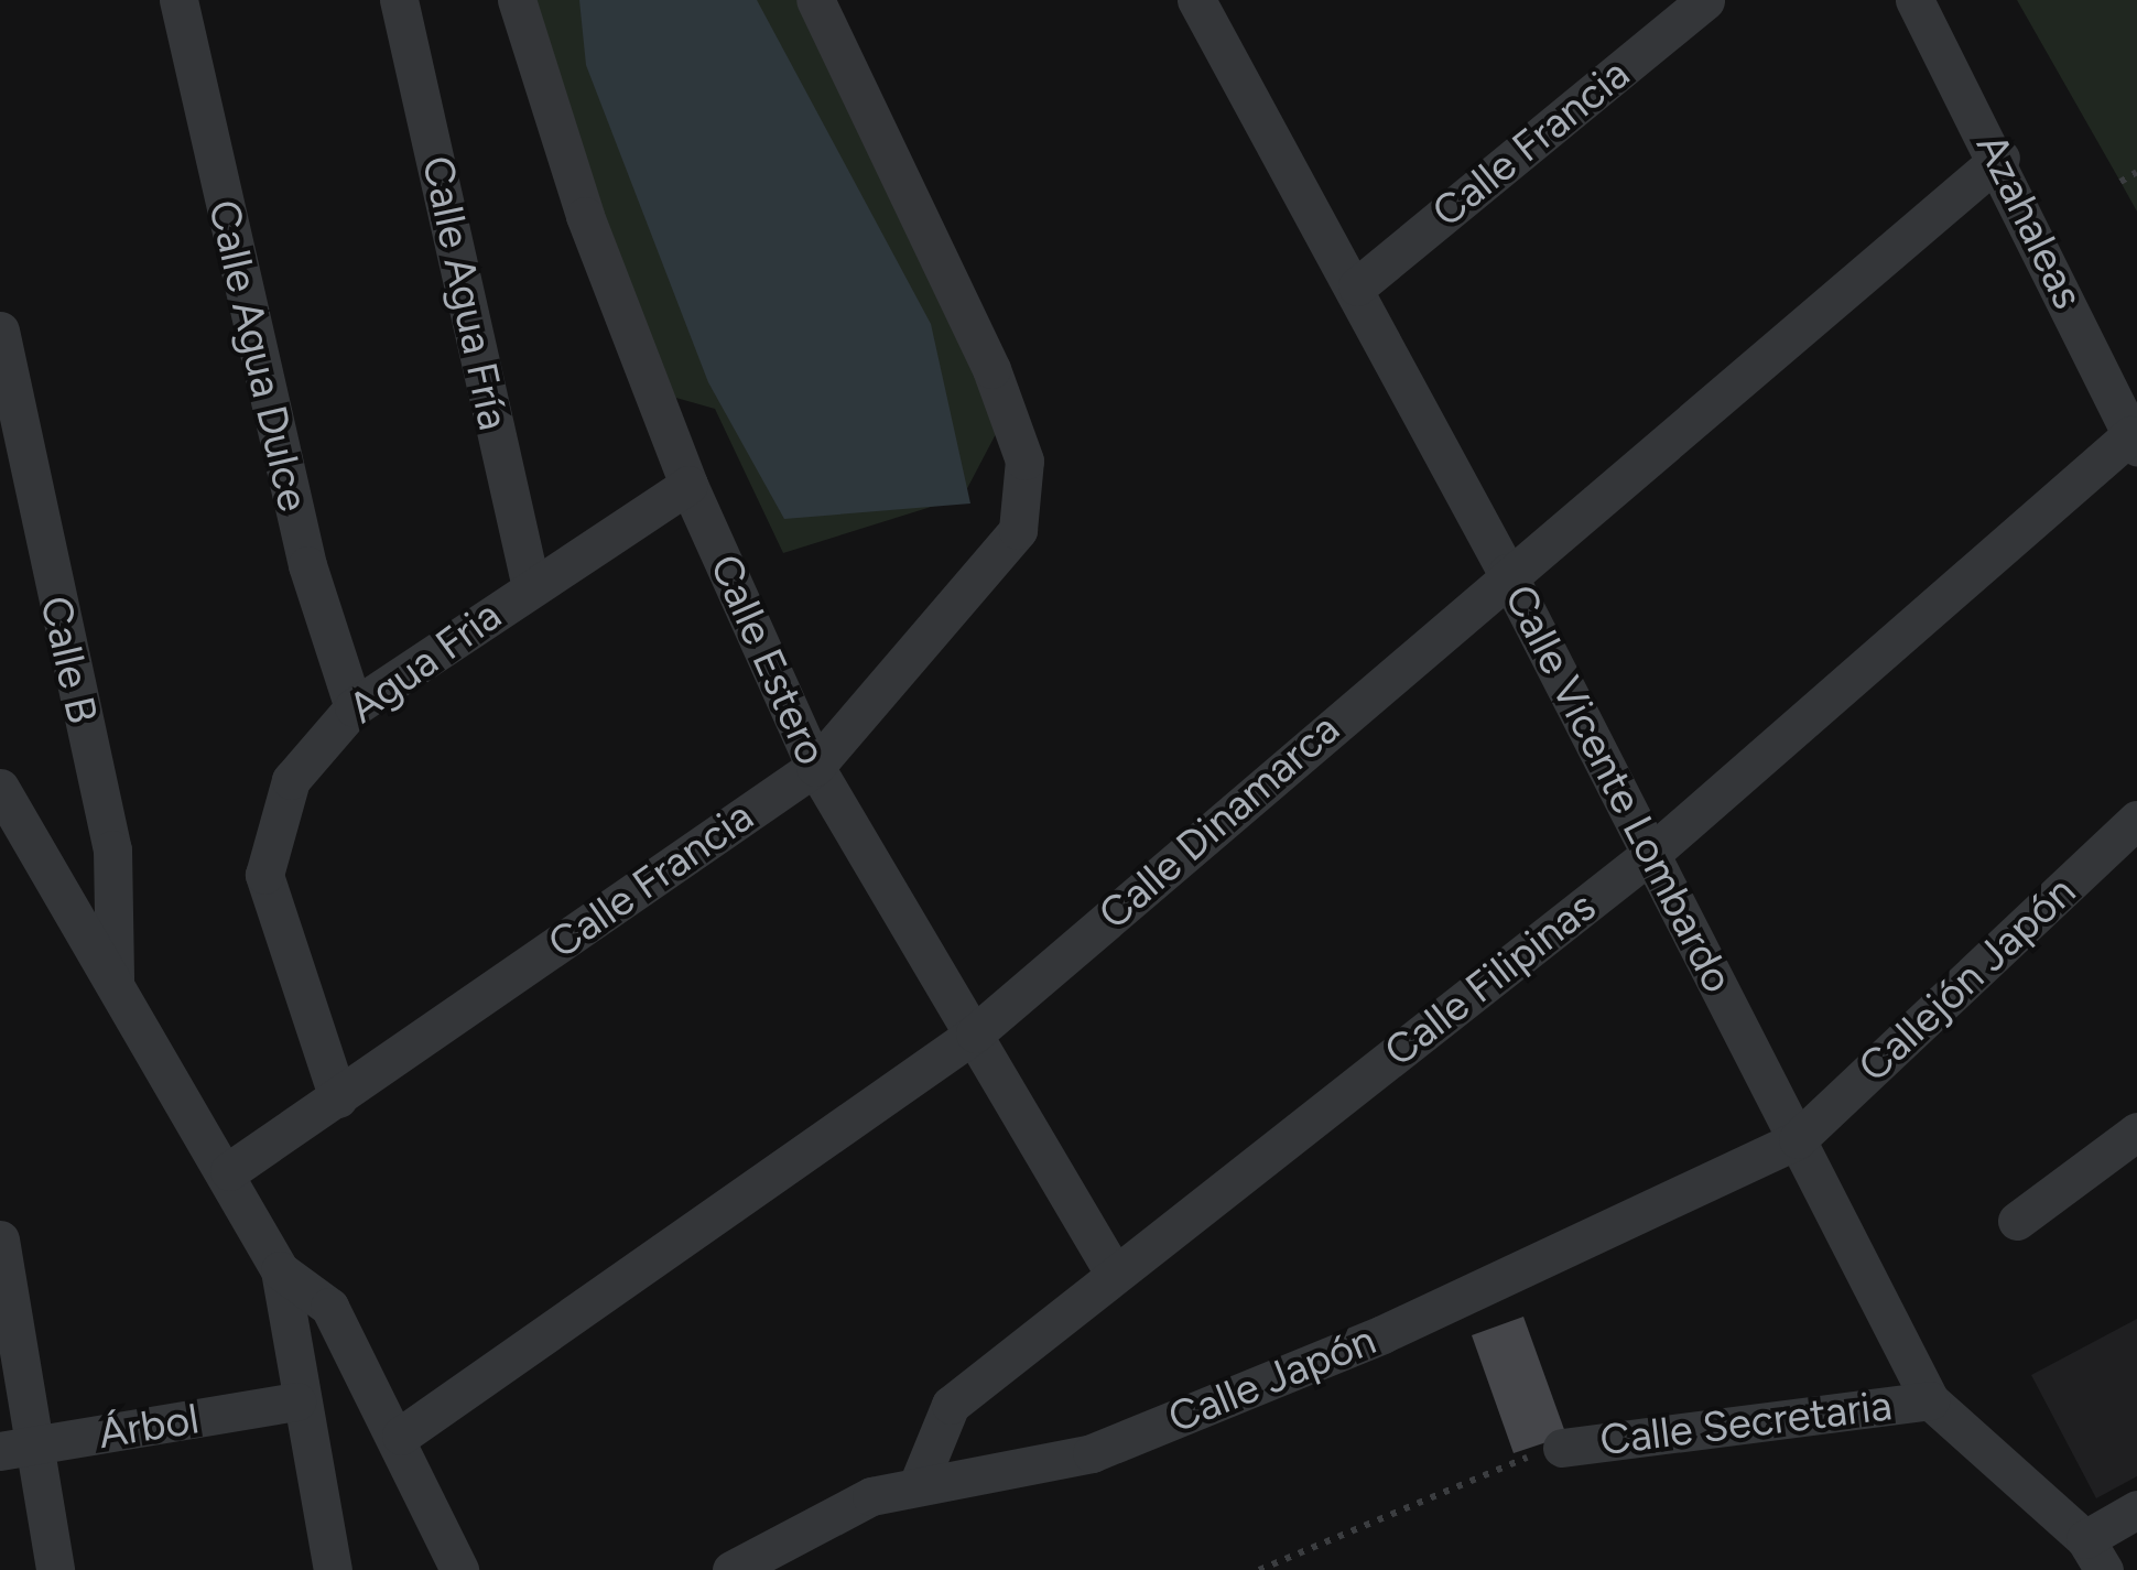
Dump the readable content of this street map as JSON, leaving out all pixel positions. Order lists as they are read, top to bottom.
{
  "streets": {
    "street": [
      "Calle Francia",
      "Azahaleas",
      "Calle Agua Fría",
      "Calle Agua Dulce",
      "Calle B",
      "Calle Estero",
      "Agua Fria",
      "Calle Vicente Lombardo",
      "Calle Dinamarca",
      "Calle Filipinas",
      "Callejón Japón",
      "Calle Japón",
      "Calle Secretaria",
      "Árbol"
    ]
  },
  "crossings": [
    ["Calle Francia", "Calle Estero"],
    ["Calle Francia", "Agua Fria"],
    ["Calle Francia", "Calle Vicente Lombardo"],
    ["Azahaleas", "Calle Dinamarca"],
    ["Azahaleas", "Calle Filipinas"],
    ["Calle Agua Fría", "Agua Fria"],
    ["Calle Agua Dulce", "Agua Fria"],
    ["Calle Estero", "Agua Fria"],
    ["Calle Estero", "Calle Dinamarca"],
    ["Calle Estero", "Calle Filipinas"],
    ["Calle Vicente Lombardo", "Calle Dinamarca"],
    ["Calle Vicente Lombardo", "Calle Filipinas"],
    ["Calle Vicente Lombardo", "Callejón Japón"],
    ["Calle Vicente Lombardo", "Calle Japón"],
    ["Calle Vicente Lombardo", "Calle Secretaria"],
    ["Calle Filipinas", "Calle Japón"],
    ["Callejón Japón", "Calle Japón"]
  ]
}
